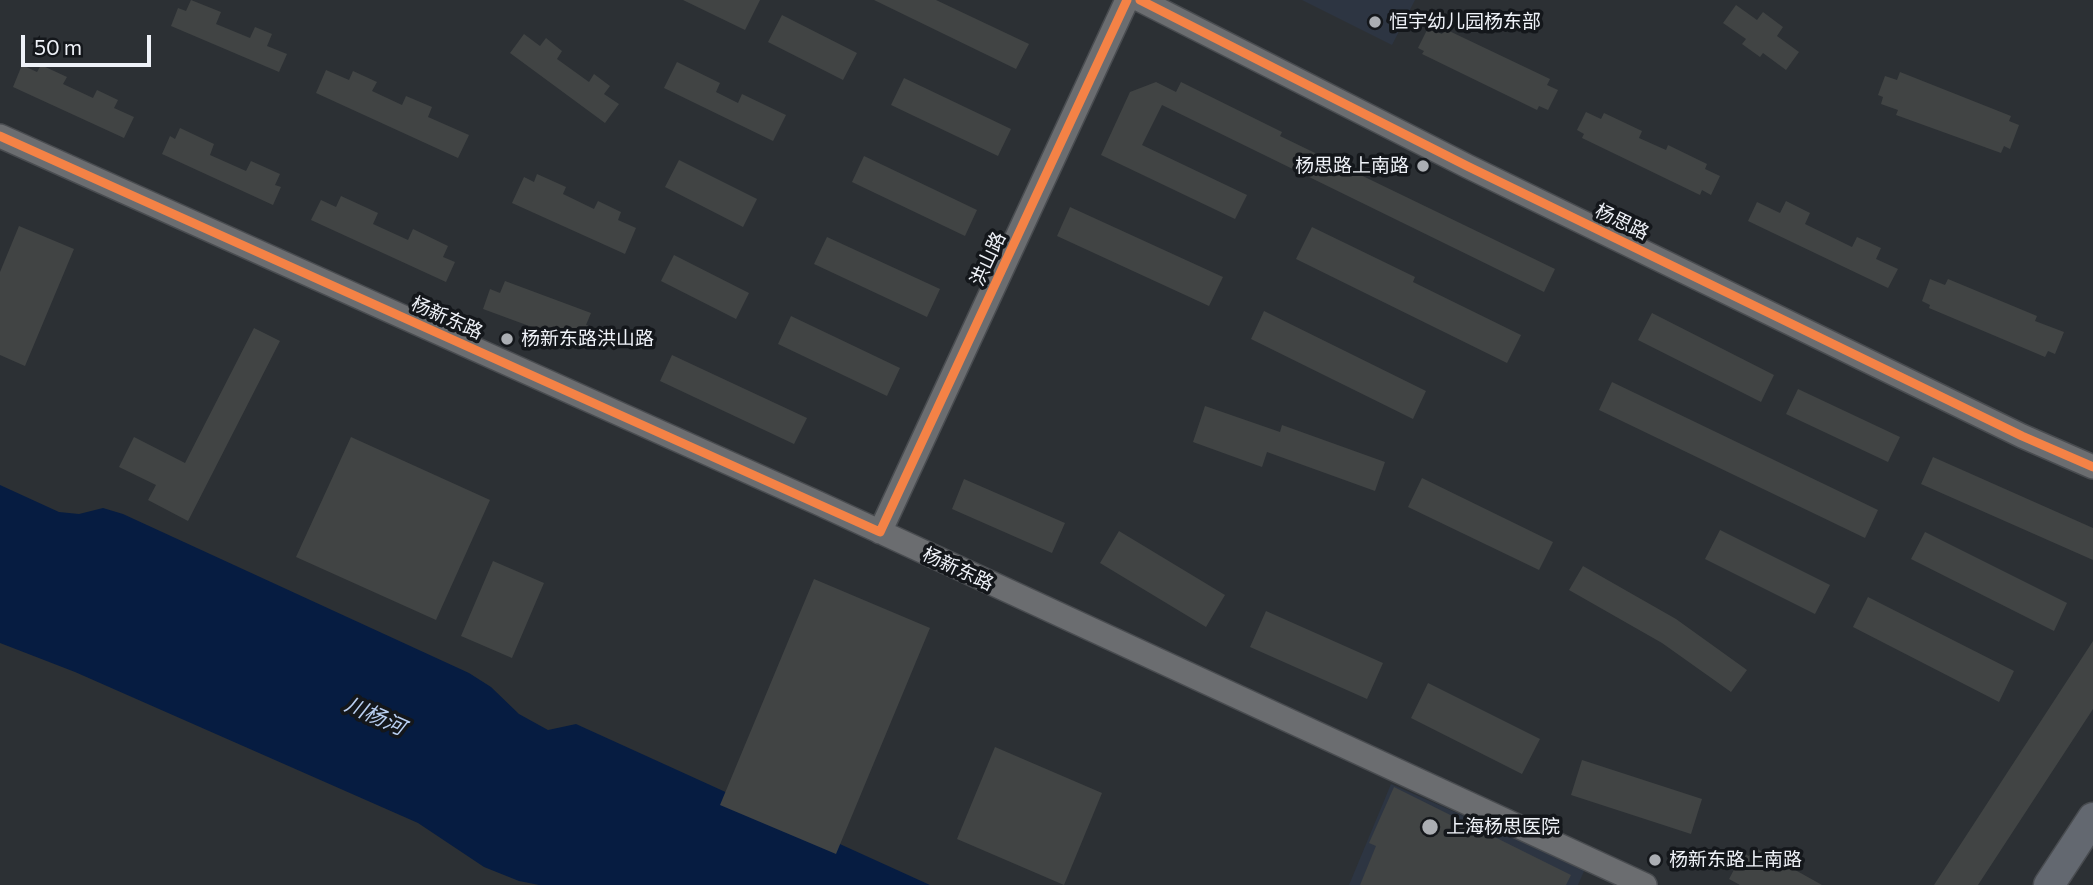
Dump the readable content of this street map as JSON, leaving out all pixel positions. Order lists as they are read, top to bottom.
{
  "streets": {
    "street": ["杨思路", "洪山路", "杨新东路"]
  },
  "crossings": [
    ["洪山路", "杨新东路"]
  ],
  "water": ["川杨河"],
  "places": [
    "恒宇幼儿园杨东部",
    "杨思路上南路",
    "杨新东路洪山路",
    "上海杨思医院",
    "杨新东路上南路"
  ],
  "scale_bar": "50 m"
}
